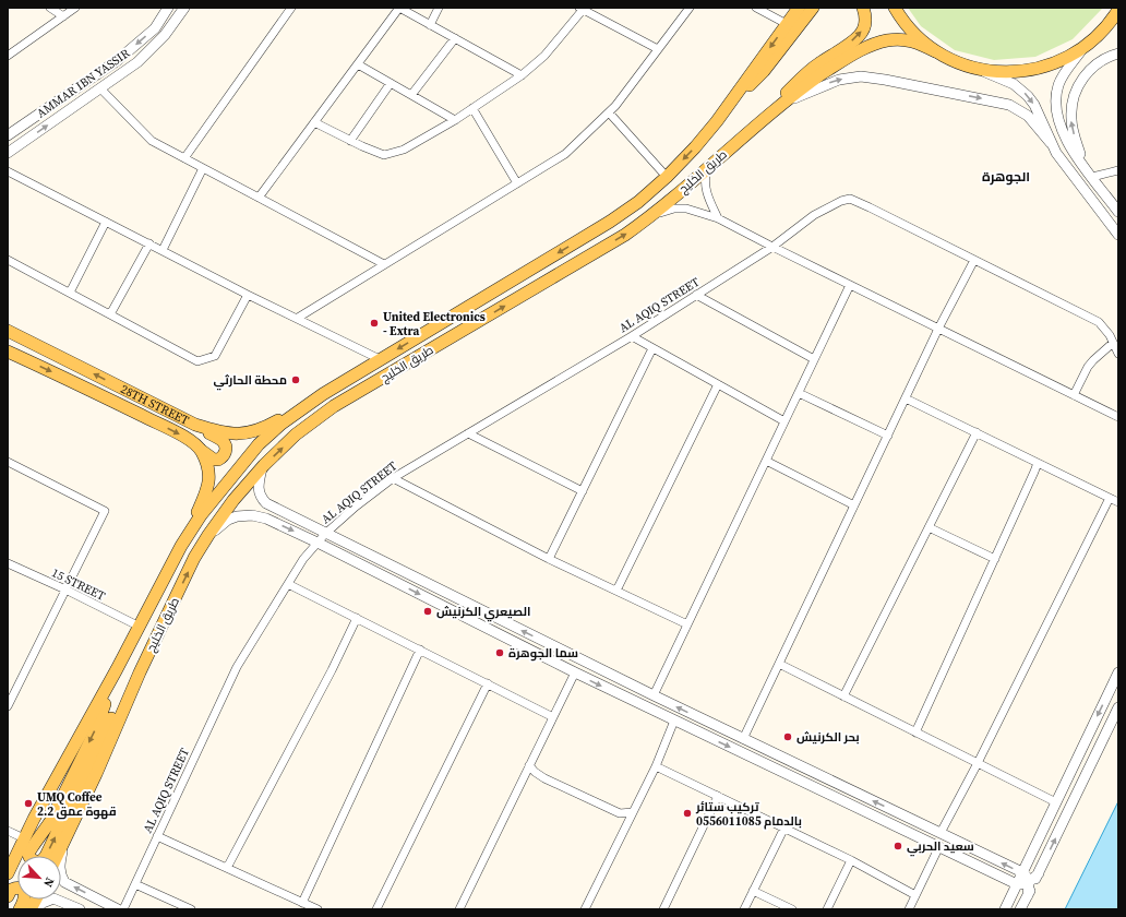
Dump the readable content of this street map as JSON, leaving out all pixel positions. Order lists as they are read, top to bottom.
{
  "streets": {
    "main road": ["طريق الخليج", "28TH STREET"],
    "street": ["AMMAR IBN YASSIR", "AL AQIQ STREET", "15 STREET"]
  },
  "crossings": [
    ["طريق الخليج", "28TH STREET"],
    ["طريق الخليج", "15 STREET"]
  ],
  "districts": ["الجوهرة"],
  "places": [
    "United Electronics - Extra",
    "محطة الحارثي",
    "الصيعري الكرنيش",
    "سما الجوهرة",
    "بحر الكرنيش",
    "UMQ Coffee 2.2 قهوة عمق",
    "تركيب ستائر بالدمام 0556011085",
    "سعيد الحربي"
  ],
  "north": "bottom right"
}
